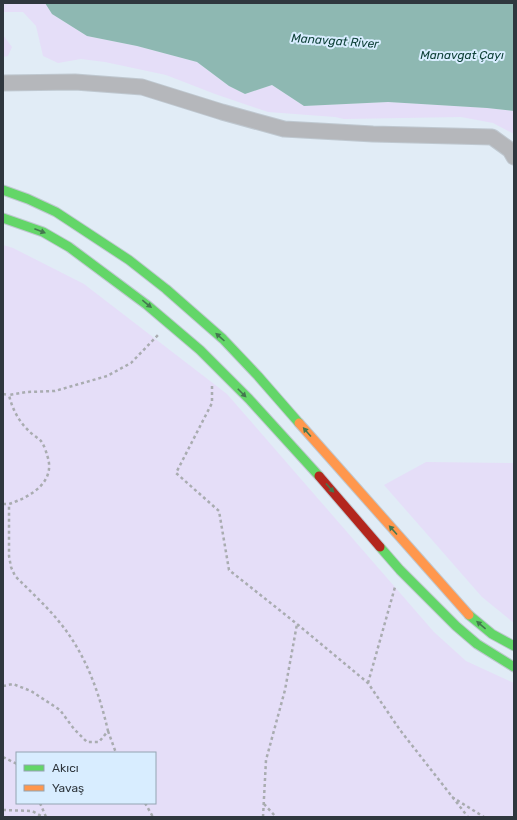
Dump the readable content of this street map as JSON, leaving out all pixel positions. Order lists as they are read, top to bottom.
{
  "water": ["Manavgat River", "Manavgat Çayı"],
  "legend": ["Akıcı", "Yavaş"]
}
